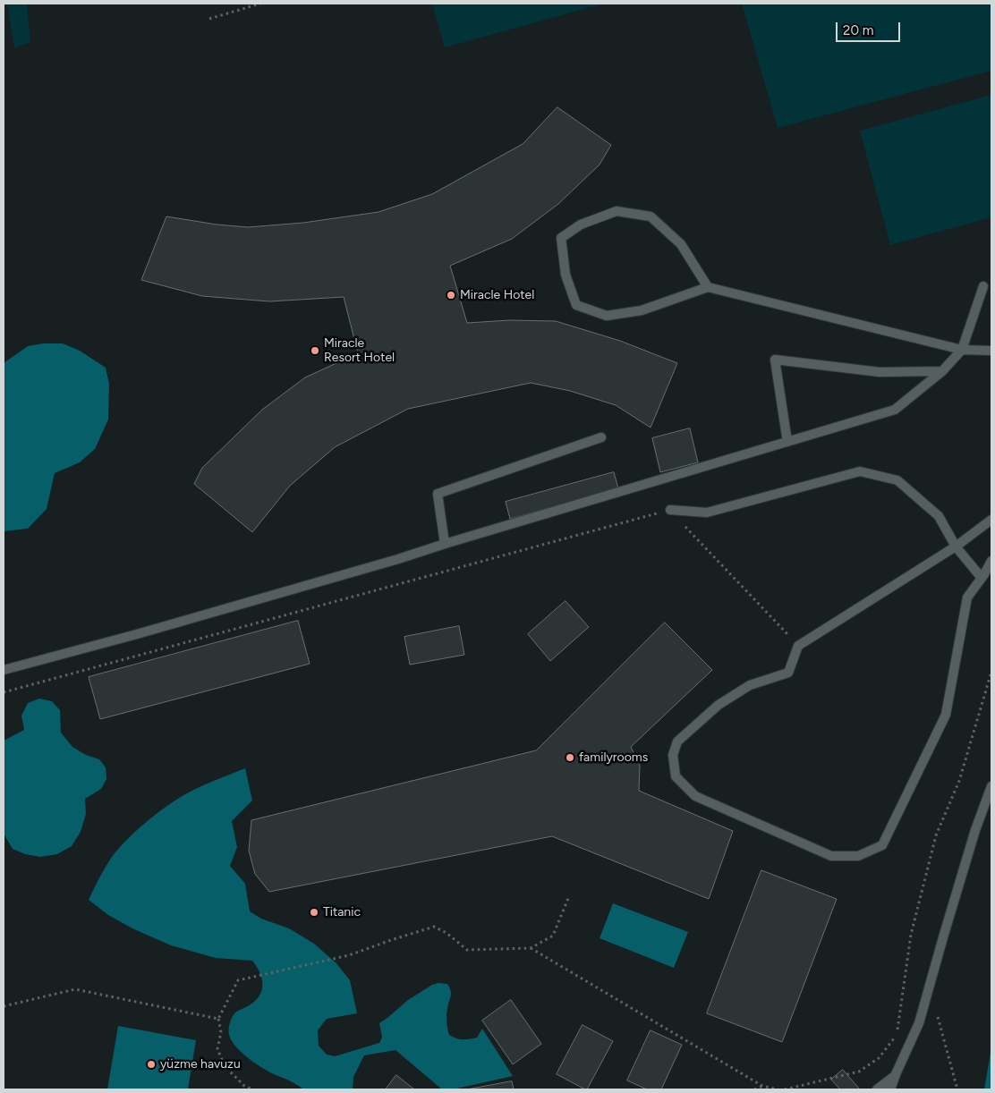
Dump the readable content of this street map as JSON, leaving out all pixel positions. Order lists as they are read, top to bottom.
{
  "places": [
    "Miracle Hotel",
    "Miracle Resort Hotel",
    "familyrooms",
    "Titanic",
    "yüzme havuzu"
  ],
  "scale_bar": "20 m"
}
